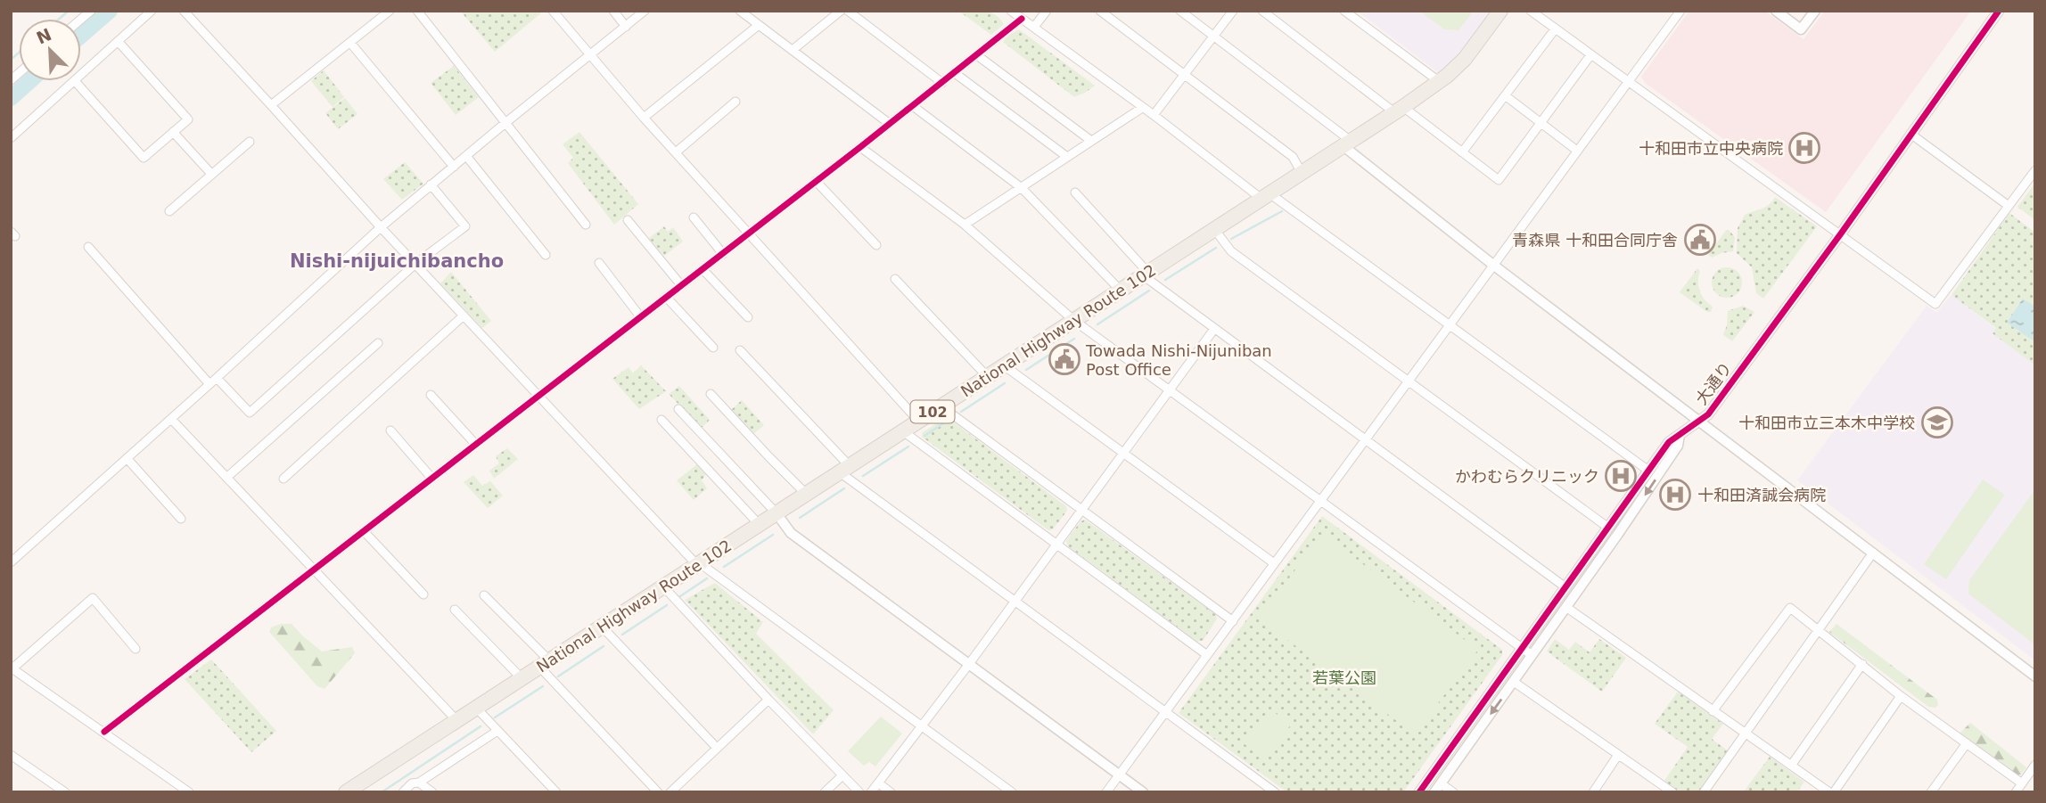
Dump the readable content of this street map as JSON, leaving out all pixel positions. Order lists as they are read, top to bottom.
{
  "streets": {
    "highway": ["National Highway Route 102", "102"],
    "street": ["大通り"]
  },
  "districts": ["Nishi-nijuichibancho"],
  "parks": ["若葉公園"],
  "places": {
    "hospital": ["十和田市立中央病院", "かわむらクリニック", "十和田済誠会病院"],
    "public building": ["青森県 十和田合同庁舎", "Towada Nishi-Nijuniban Post Office"],
    "school or university": ["十和田市立三本木中学校"]
  },
  "north": "top left"
}
